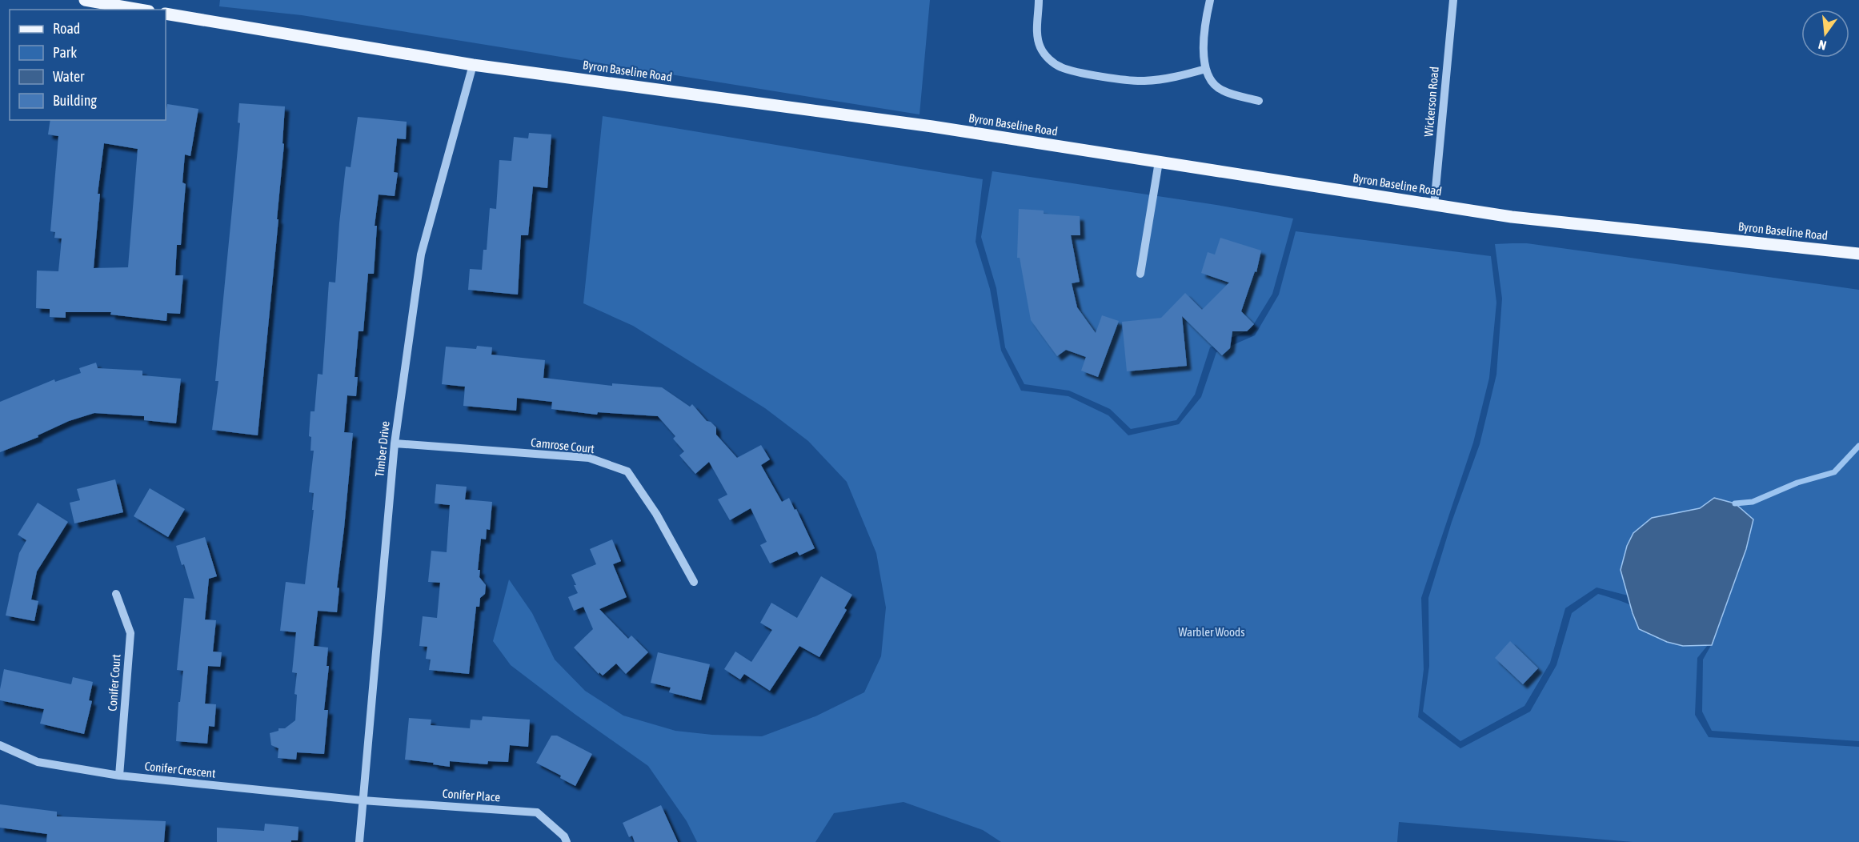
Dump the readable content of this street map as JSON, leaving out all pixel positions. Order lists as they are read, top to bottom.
{
  "streets": {
    "main road": ["Byron Baseline Road"],
    "street": [
      "Wickerson Road",
      "Camrose Court",
      "Timber Drive",
      "Conifer Court",
      "Conifer Crescent",
      "Conifer Place"
    ]
  },
  "crossings": [
    ["Byron Baseline Road", "Wickerson Road"],
    ["Byron Baseline Road", "Timber Drive"],
    ["Camrose Court", "Timber Drive"],
    ["Timber Drive", "Conifer Crescent"],
    ["Timber Drive", "Conifer Place"],
    ["Conifer Court", "Conifer Crescent"],
    ["Conifer Crescent", "Conifer Place"]
  ],
  "parks": ["Warbler Woods"],
  "legend": [
    "Road",
    "Park",
    "Water",
    "Building"
  ],
  "north": "bottom"
}
